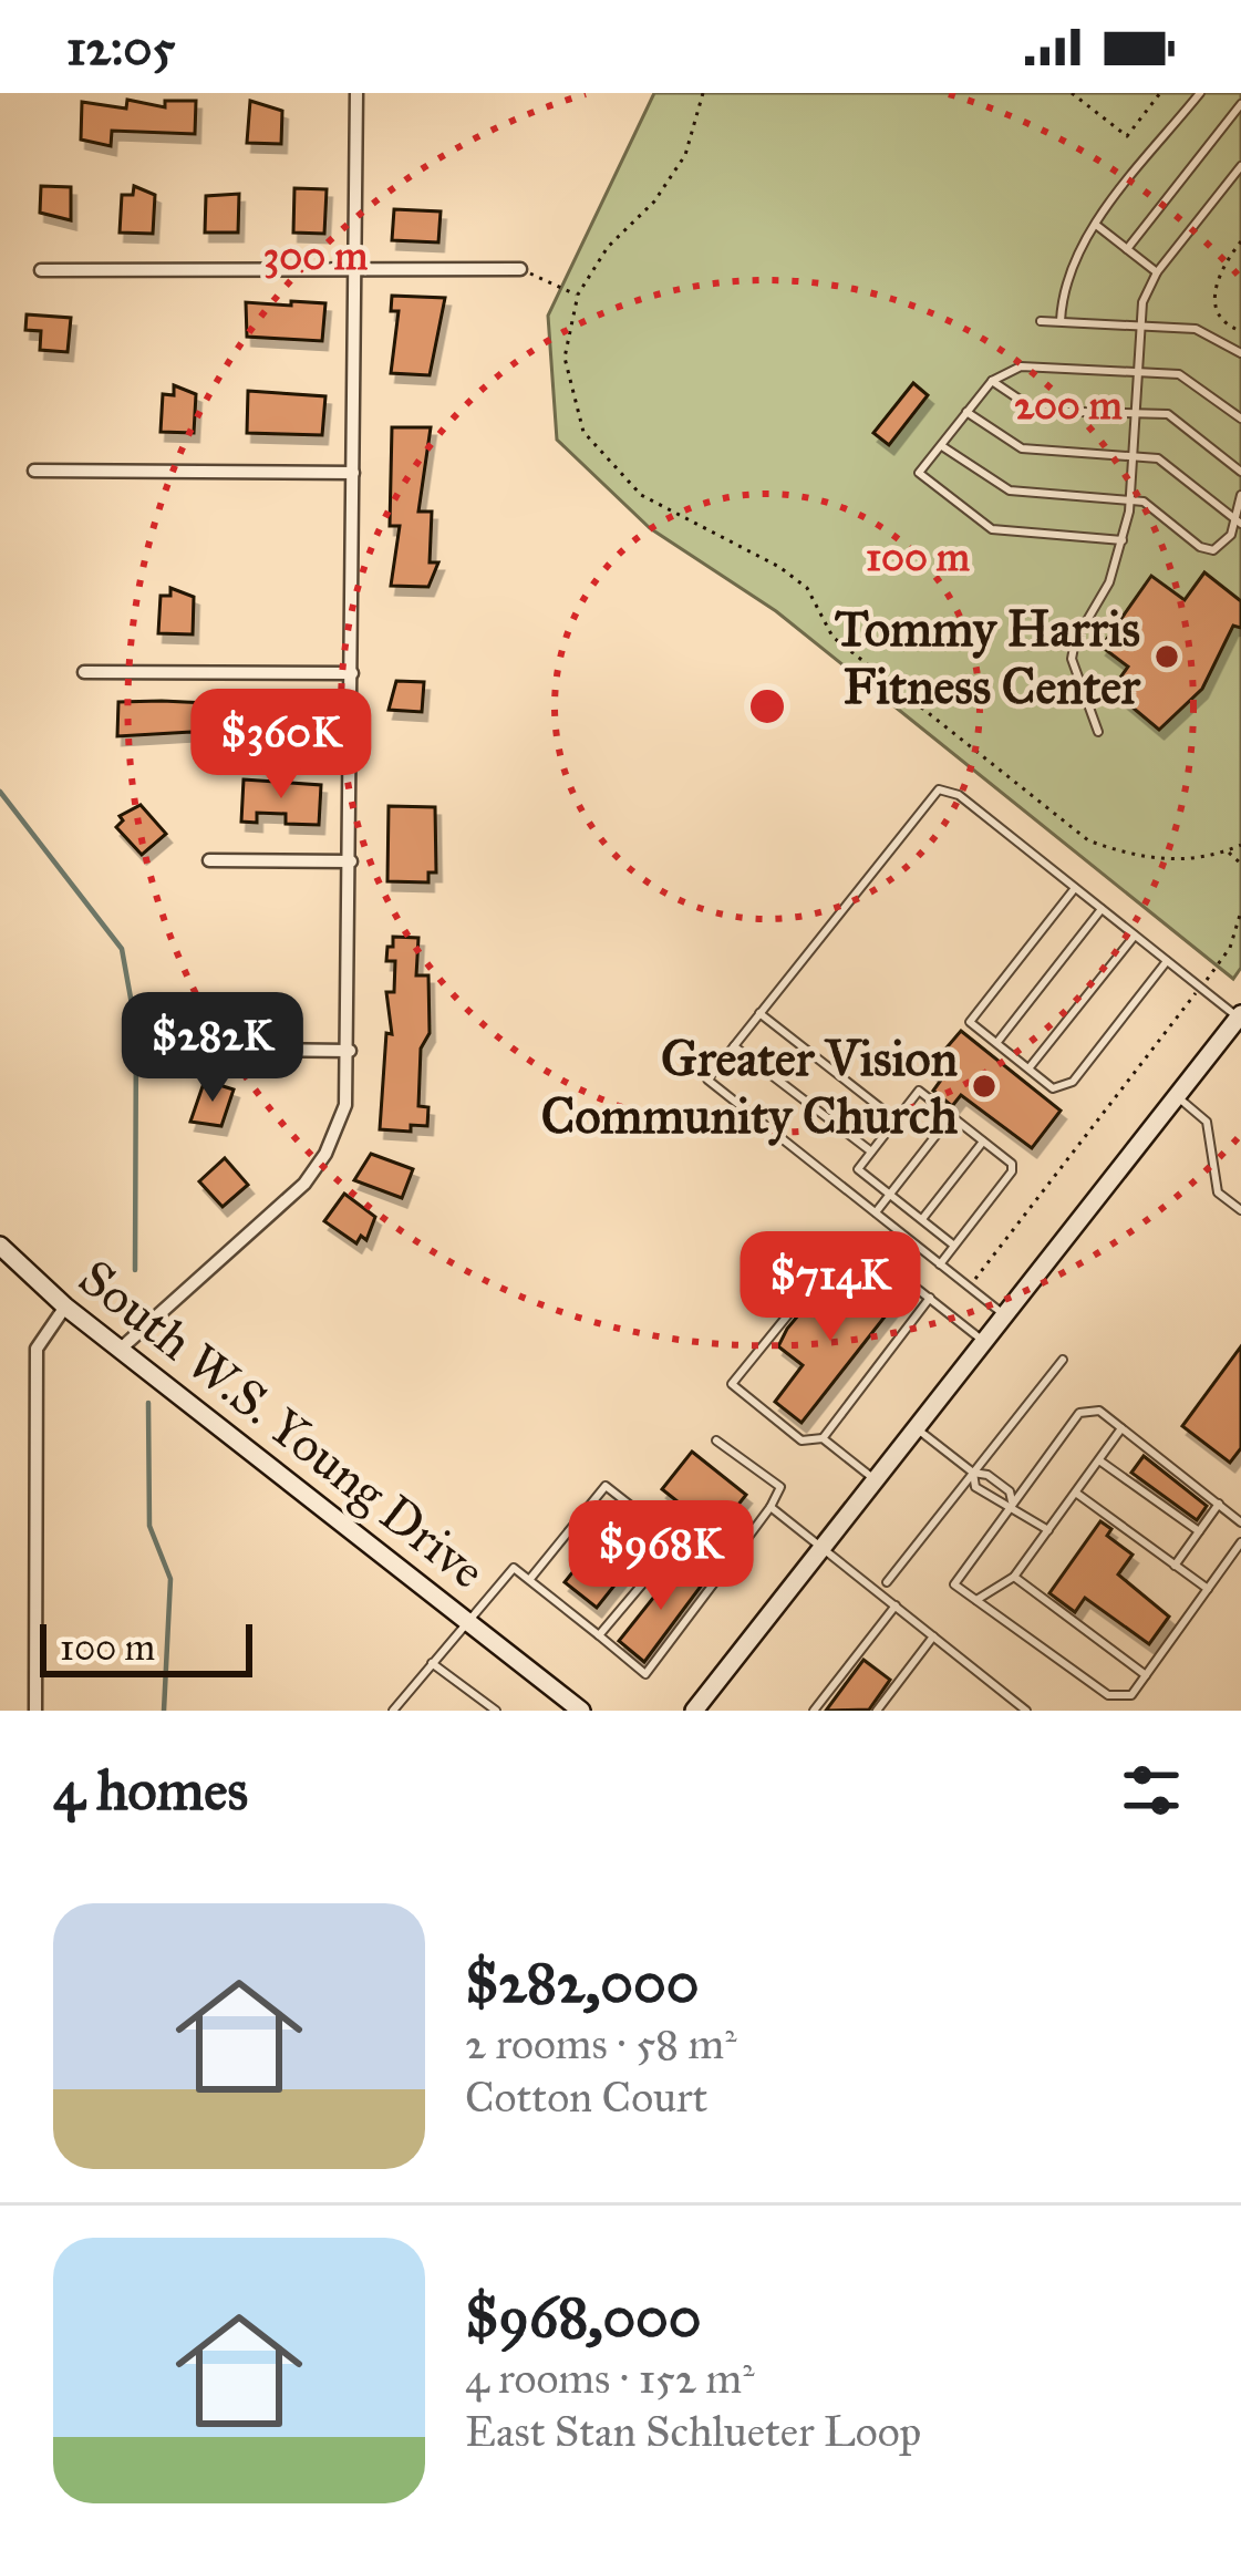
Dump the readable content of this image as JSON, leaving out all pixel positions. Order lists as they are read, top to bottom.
{
  "streets": {
    "main road": ["South W.S. Young Drive"]
  },
  "places": ["Tommy Harris Fitness Center", "Greater Vision Community Church"],
  "scale_bar": "100 m",
  "page": {
    "status": "12:05",
    "price": [
      "$360K",
      "$282K",
      "$714K",
      "$968K"
    ],
    "scale": "100 m",
    "heading": "4 homes",
    "list": [
      {
        "name": "$282,000",
        "note": "2 rooms · 58 m² · Cotton Court"
      },
      {
        "name": "$968,000",
        "note": "4 rooms · 152 m² · East Stan Schlueter Loop"
      }
    ]
  },
  "rings": ["300 m", "200 m", "100 m"]
}
